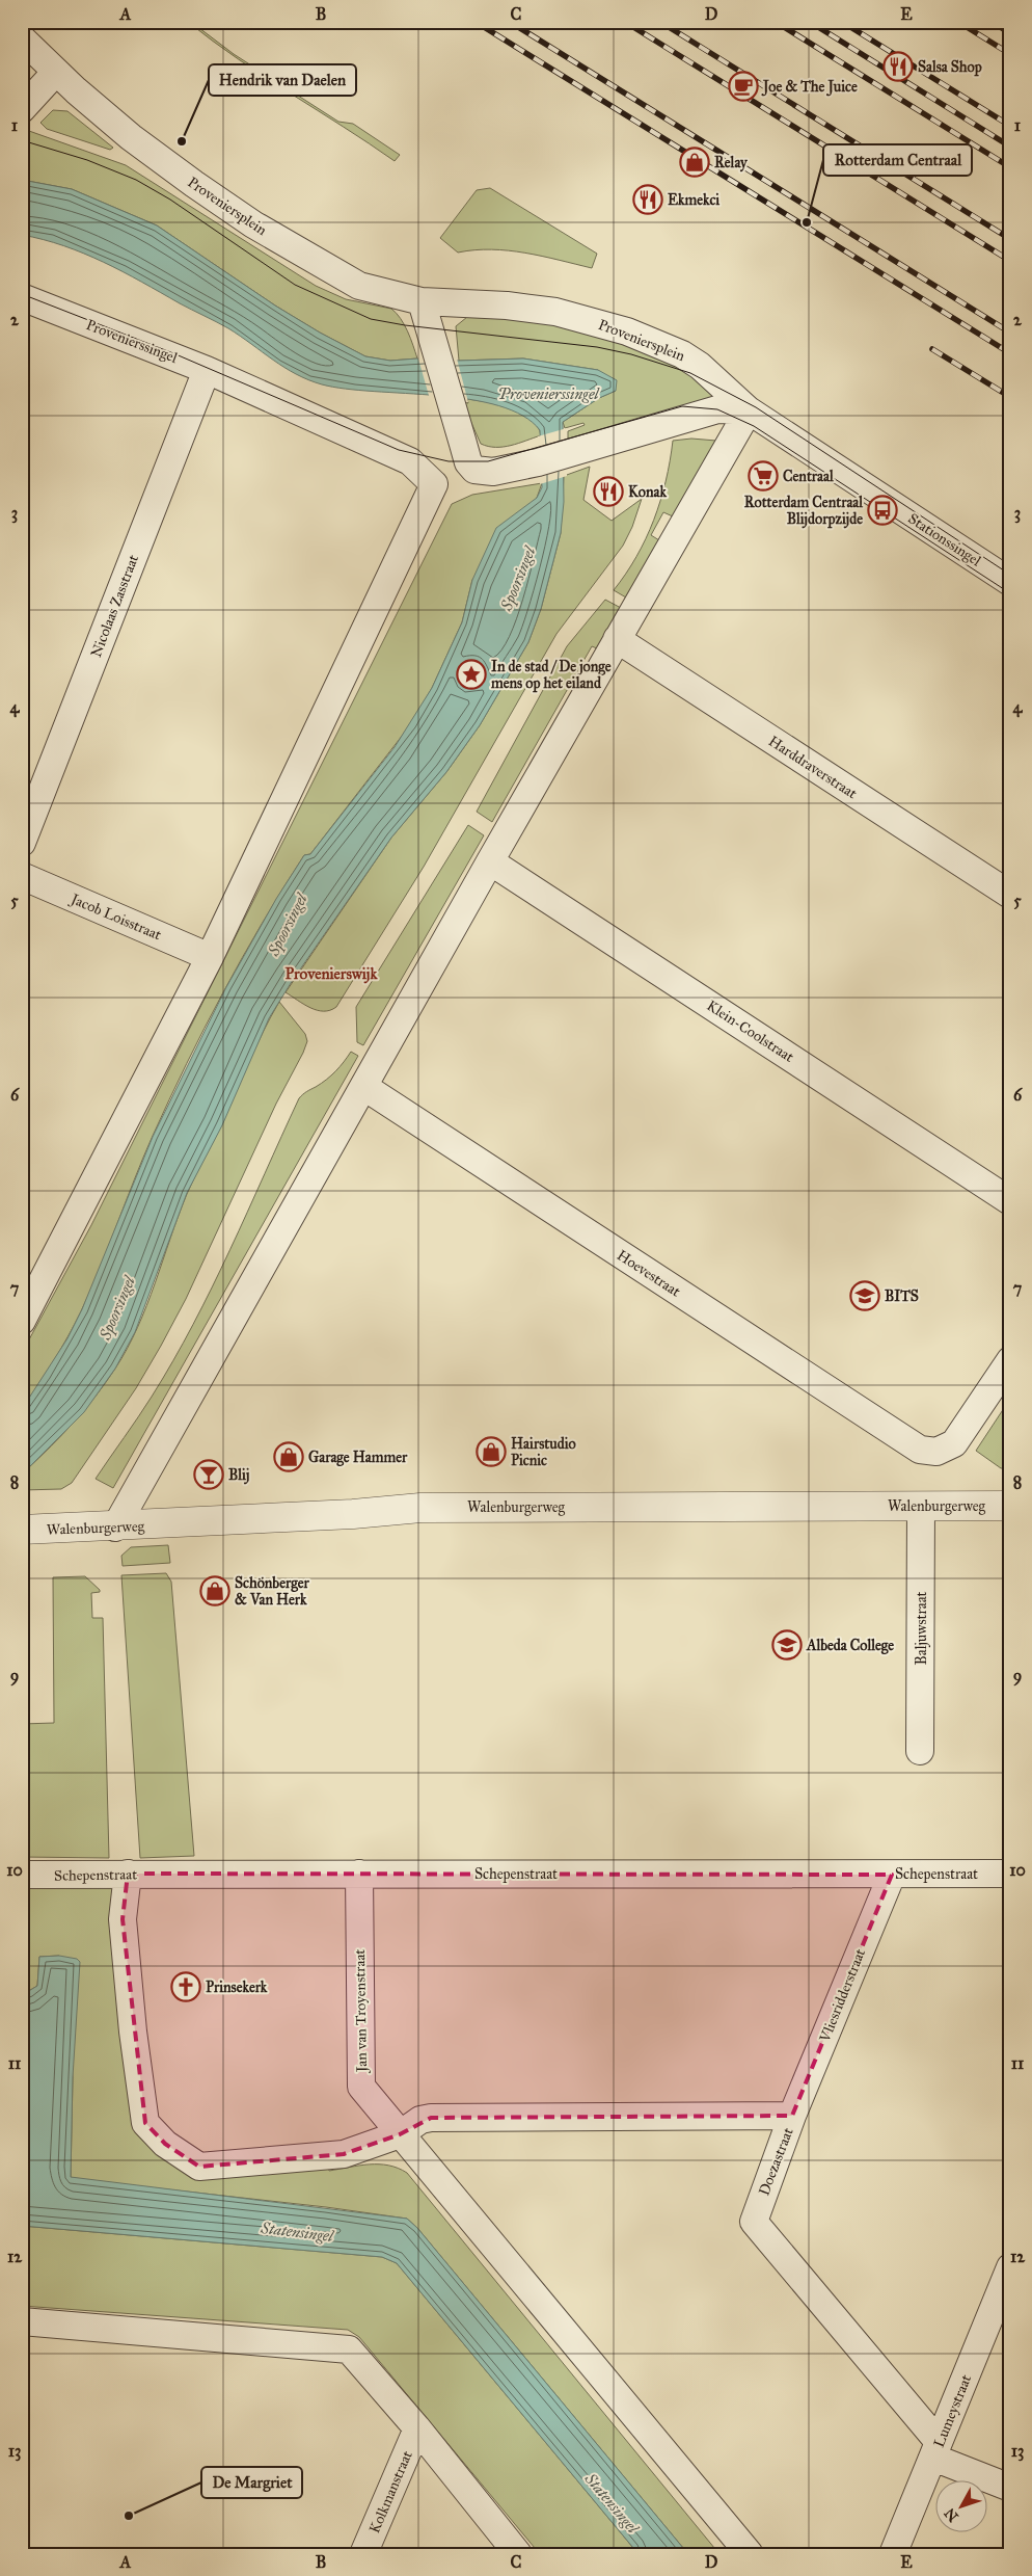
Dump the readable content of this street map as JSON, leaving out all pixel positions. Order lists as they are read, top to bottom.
{
  "streets": {
    "street": [
      "Proveniersplein",
      "Provenierssingel",
      "Stationssingel",
      "Nicolaas Zasstraat",
      "Harddraverstraat",
      "Jacob Loisstraat",
      "Klein-Coolstraat",
      "Hoevestraat",
      "Walenburgerweg",
      "Baljuwstraat",
      "Schepenstraat",
      "Vliesridderstraat",
      "Jan van Troyenstraat",
      "Doezastraat",
      "Lumeystraat",
      "Kolkmanstraat"
    ]
  },
  "crossings": [
    ["Proveniersplein", "Stationssingel"],
    ["Provenierssingel", "Nicolaas Zasstraat"],
    ["Walenburgerweg", "Baljuwstraat"],
    ["Schepenstraat", "Vliesridderstraat"],
    ["Schepenstraat", "Jan van Troyenstraat"],
    ["Vliesridderstraat", "Doezastraat"],
    ["Jan van Troyenstraat", "Doezastraat"],
    ["Doezastraat", "Lumeystraat"]
  ],
  "districts": ["Provenierswijk"],
  "water": ["Provenierssingel", "Spoorsingel", "Statensingel"],
  "places": {
    "restaurant": ["Salsa Shop", "Ekmekci", "Konak"],
    "cafe": ["Joe & The Juice"],
    "other": ["Hendrik van Daelen", "Rotterdam Centraal", "De Margriet"],
    "shop": [
      "Relay",
      "Hairstudio Picnic",
      "Garage Hammer",
      "Schönberger & Van Herk"
    ],
    "supermarket": ["Centraal"],
    "bus stop": ["Rotterdam Centraal Blijdorpzijde"],
    "place": ["In de stad / De jonge mens op het eiland"],
    "school or university": ["BITS", "Albeda College"],
    "bar": ["Blij"],
    "church": ["Prinsekerk"]
  },
  "north": "bottom left",
  "grid": {
    "columns": [
      "A",
      "B",
      "C",
      "D",
      "E"
    ],
    "rows": [
      "1",
      "2",
      "3",
      "4",
      "5",
      "6",
      "7",
      "8",
      "9",
      "10",
      "11",
      "12",
      "13"
    ]
  }
}
